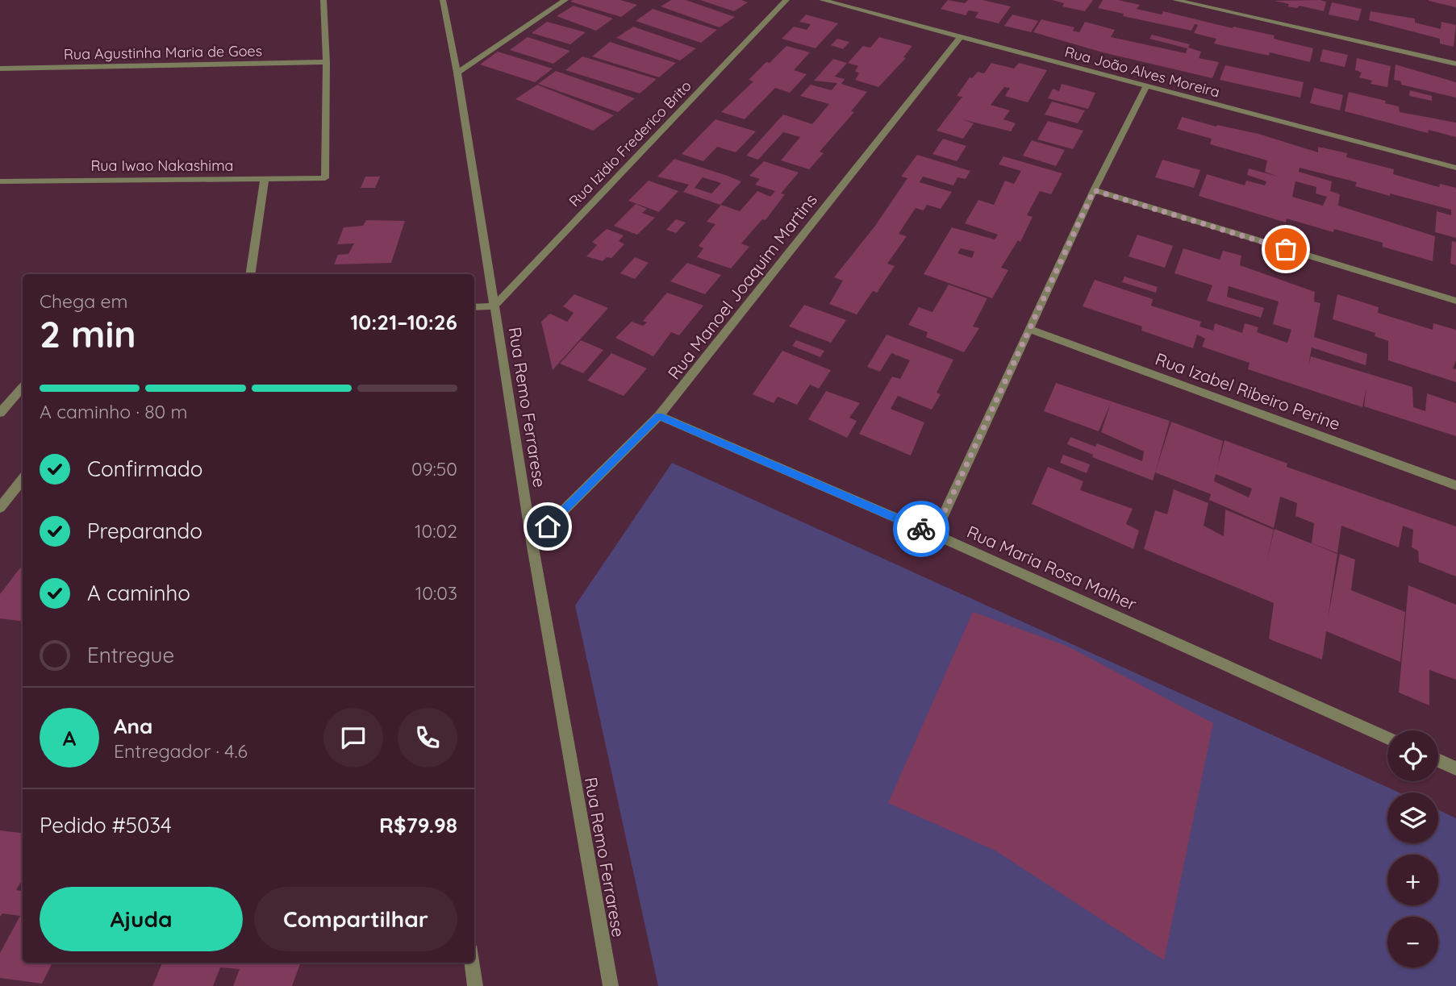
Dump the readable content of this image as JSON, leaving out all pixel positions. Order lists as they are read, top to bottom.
{
  "streets": {
    "street": [
      "Rua Agustinha Maria de Goes",
      "Rua João Alves Moreira",
      "Rua Izidio Frederico Brito",
      "Rua Iwao Nakashima",
      "Rua Manoel Joaquim Martins",
      "Rua Izabel Ribeiro Perine",
      "Rua Remo Ferrarese",
      "Rua Maria Rosa Malher"
    ]
  },
  "crossings": [
    ["Rua Agustinha Maria de Goes", "Rua Iwao Nakashima"],
    ["Rua João Alves Moreira", "Rua Manoel Joaquim Martins"],
    ["Rua Izidio Frederico Brito", "Rua Remo Ferrarese"],
    ["Rua Manoel Joaquim Martins", "Rua Remo Ferrarese"],
    ["Rua Manoel Joaquim Martins", "Rua Maria Rosa Malher"]
  ],
  "page": {
    "heading": ["2 min", "Chega em", "10:21–10:26"],
    "panel": [
      "Ana",
      "Entregador · 4.6",
      "Pedido #5034",
      "R$79.98"
    ],
    "bar": "A caminho · 80 m",
    "list": [
      ["Confirmado", "09:50"],
      ["Preparando", "10:02"],
      ["A caminho", "10:03"],
      "Entregue"
    ],
    "round": "A",
    "map_buttons": ["+", "−"],
    "buttons": ["Ajuda", "Compartilhar"]
  }
}
